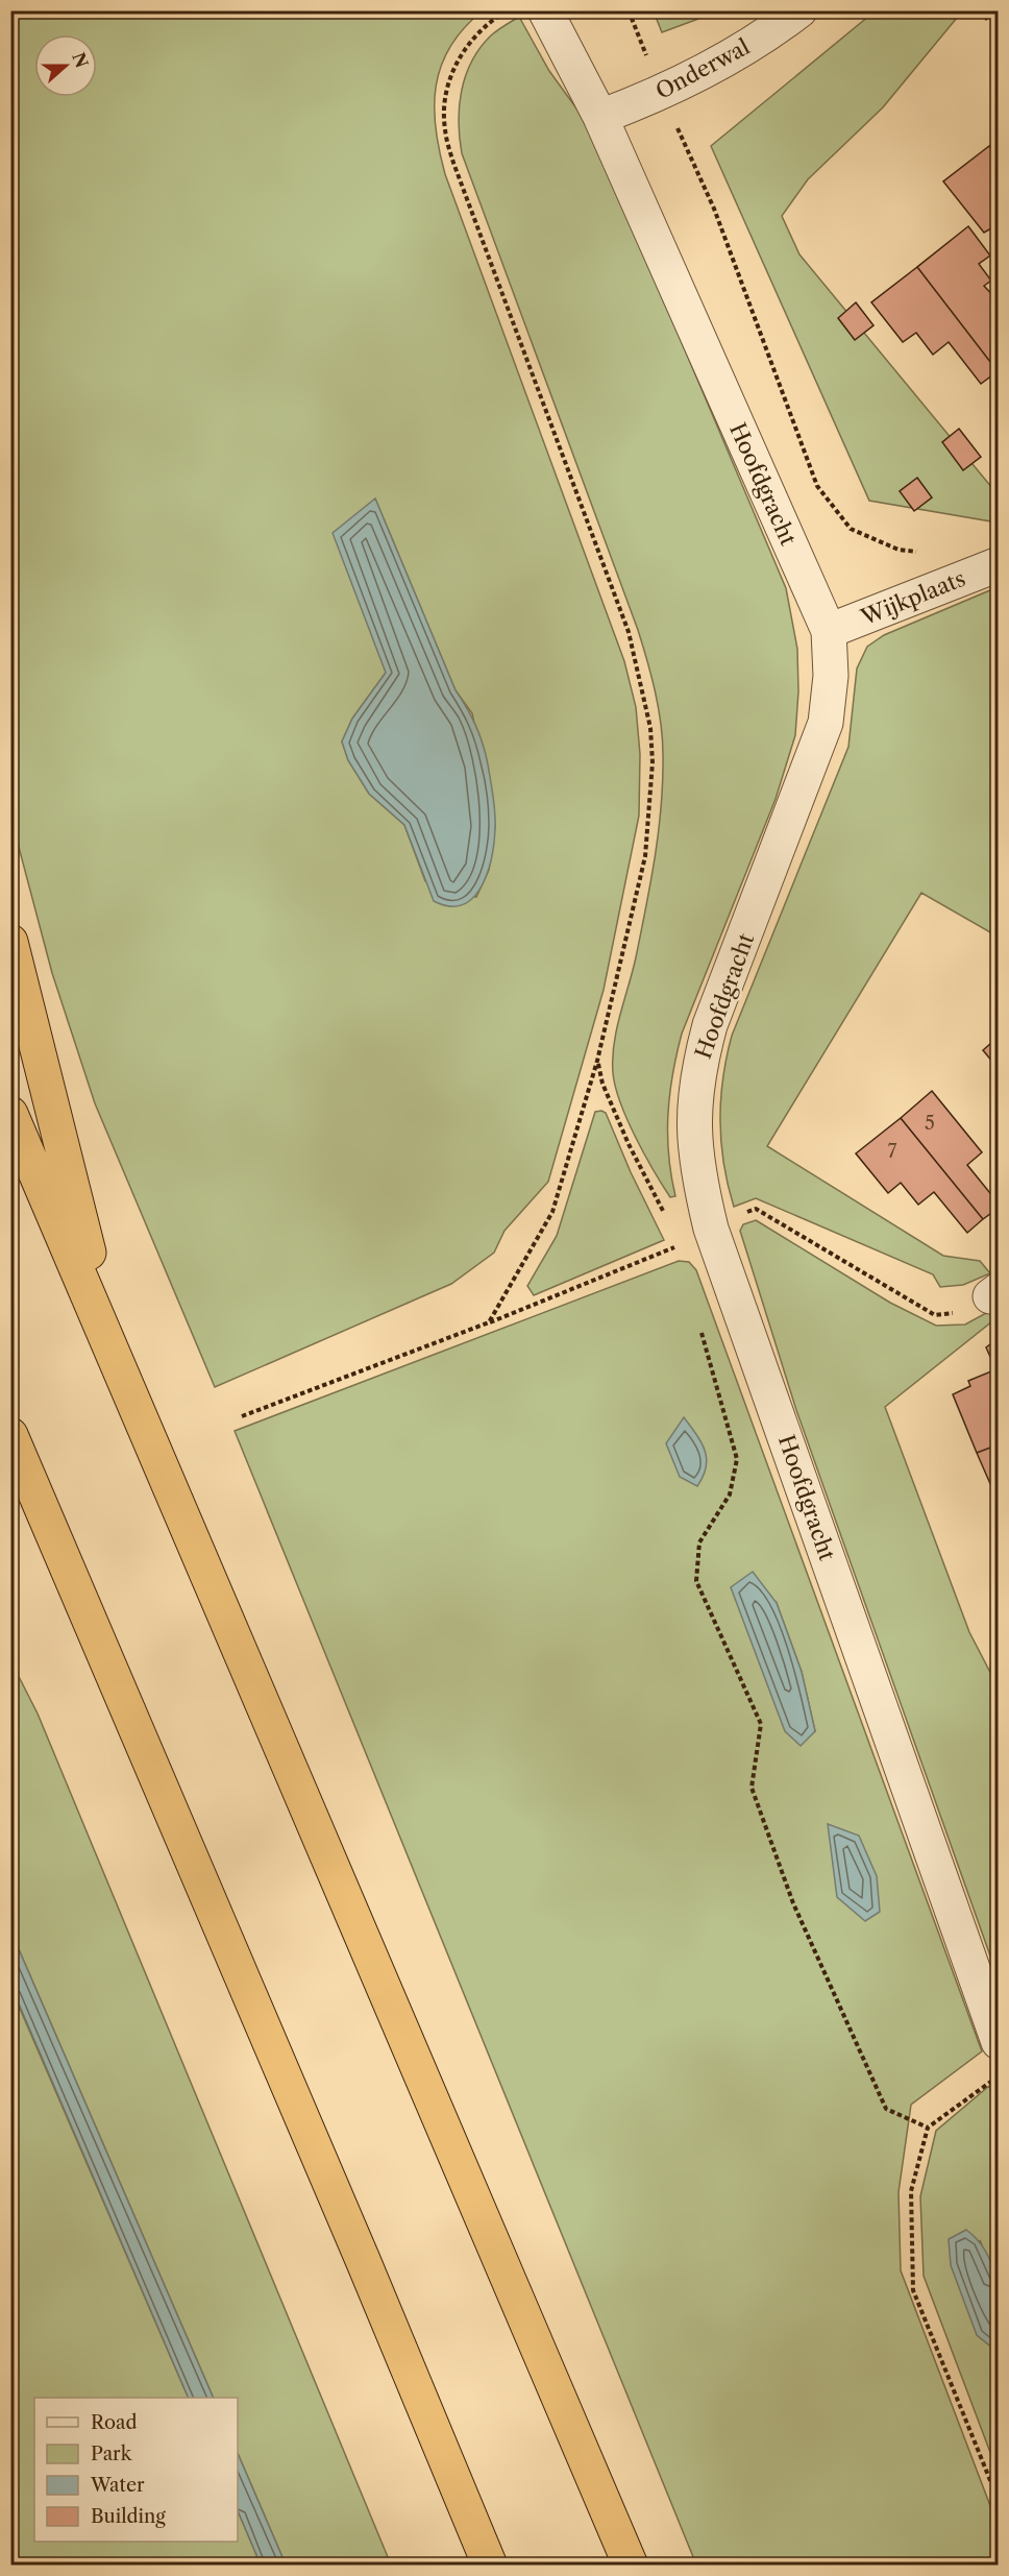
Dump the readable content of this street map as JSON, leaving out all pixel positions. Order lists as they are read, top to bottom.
{
  "streets": {
    "street": ["Onderwal", "Hoofdgracht", "Wijkplaats"]
  },
  "crossings": [
    ["Onderwal", "Hoofdgracht"],
    ["Hoofdgracht", "Wijkplaats"]
  ],
  "house_numbers": ["5", "7"],
  "legend": [
    "Road",
    "Park",
    "Water",
    "Building"
  ],
  "north": "right"
}
